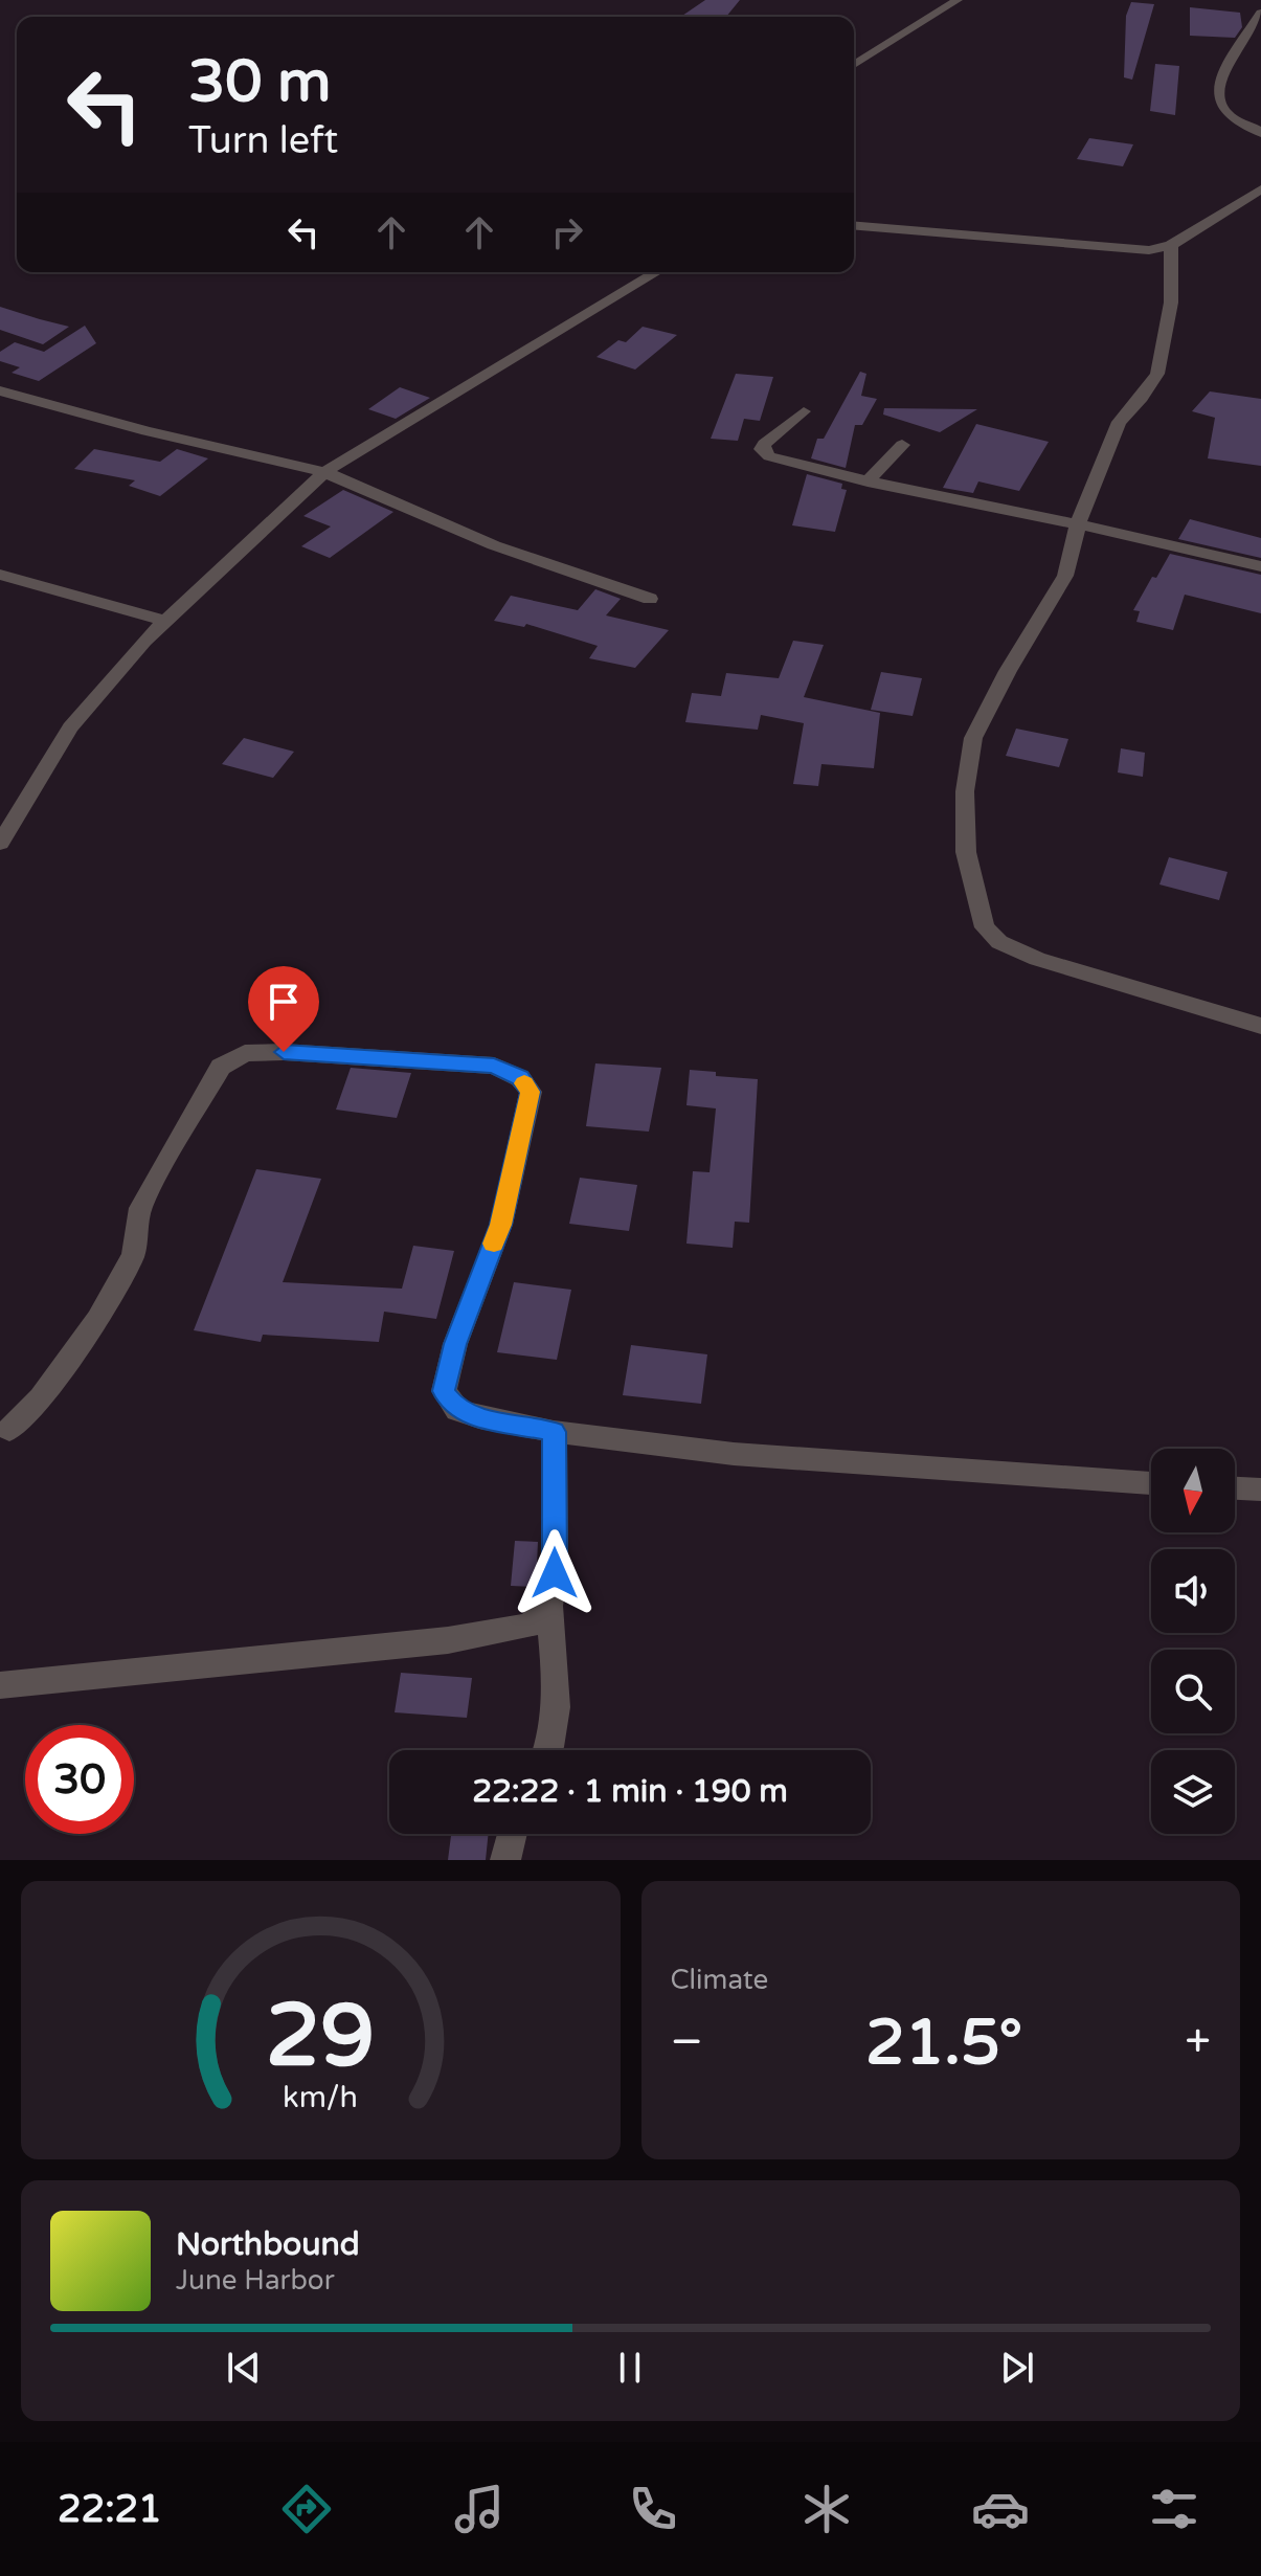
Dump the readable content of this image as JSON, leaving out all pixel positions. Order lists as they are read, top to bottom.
{
  "north": "bottom",
  "page": {
    "turn": ["30 m", "Turn left"],
    "limit": "30",
    "trip": "22:22 · 1 min · 190 m",
    "tile": "Climate",
    "heat": ["−", "21.5°", "+"],
    "song": ["Northbound", "June Harbor"],
    "tabs": "22:21",
    "gauge": ["29", "km/h"]
  }
}
